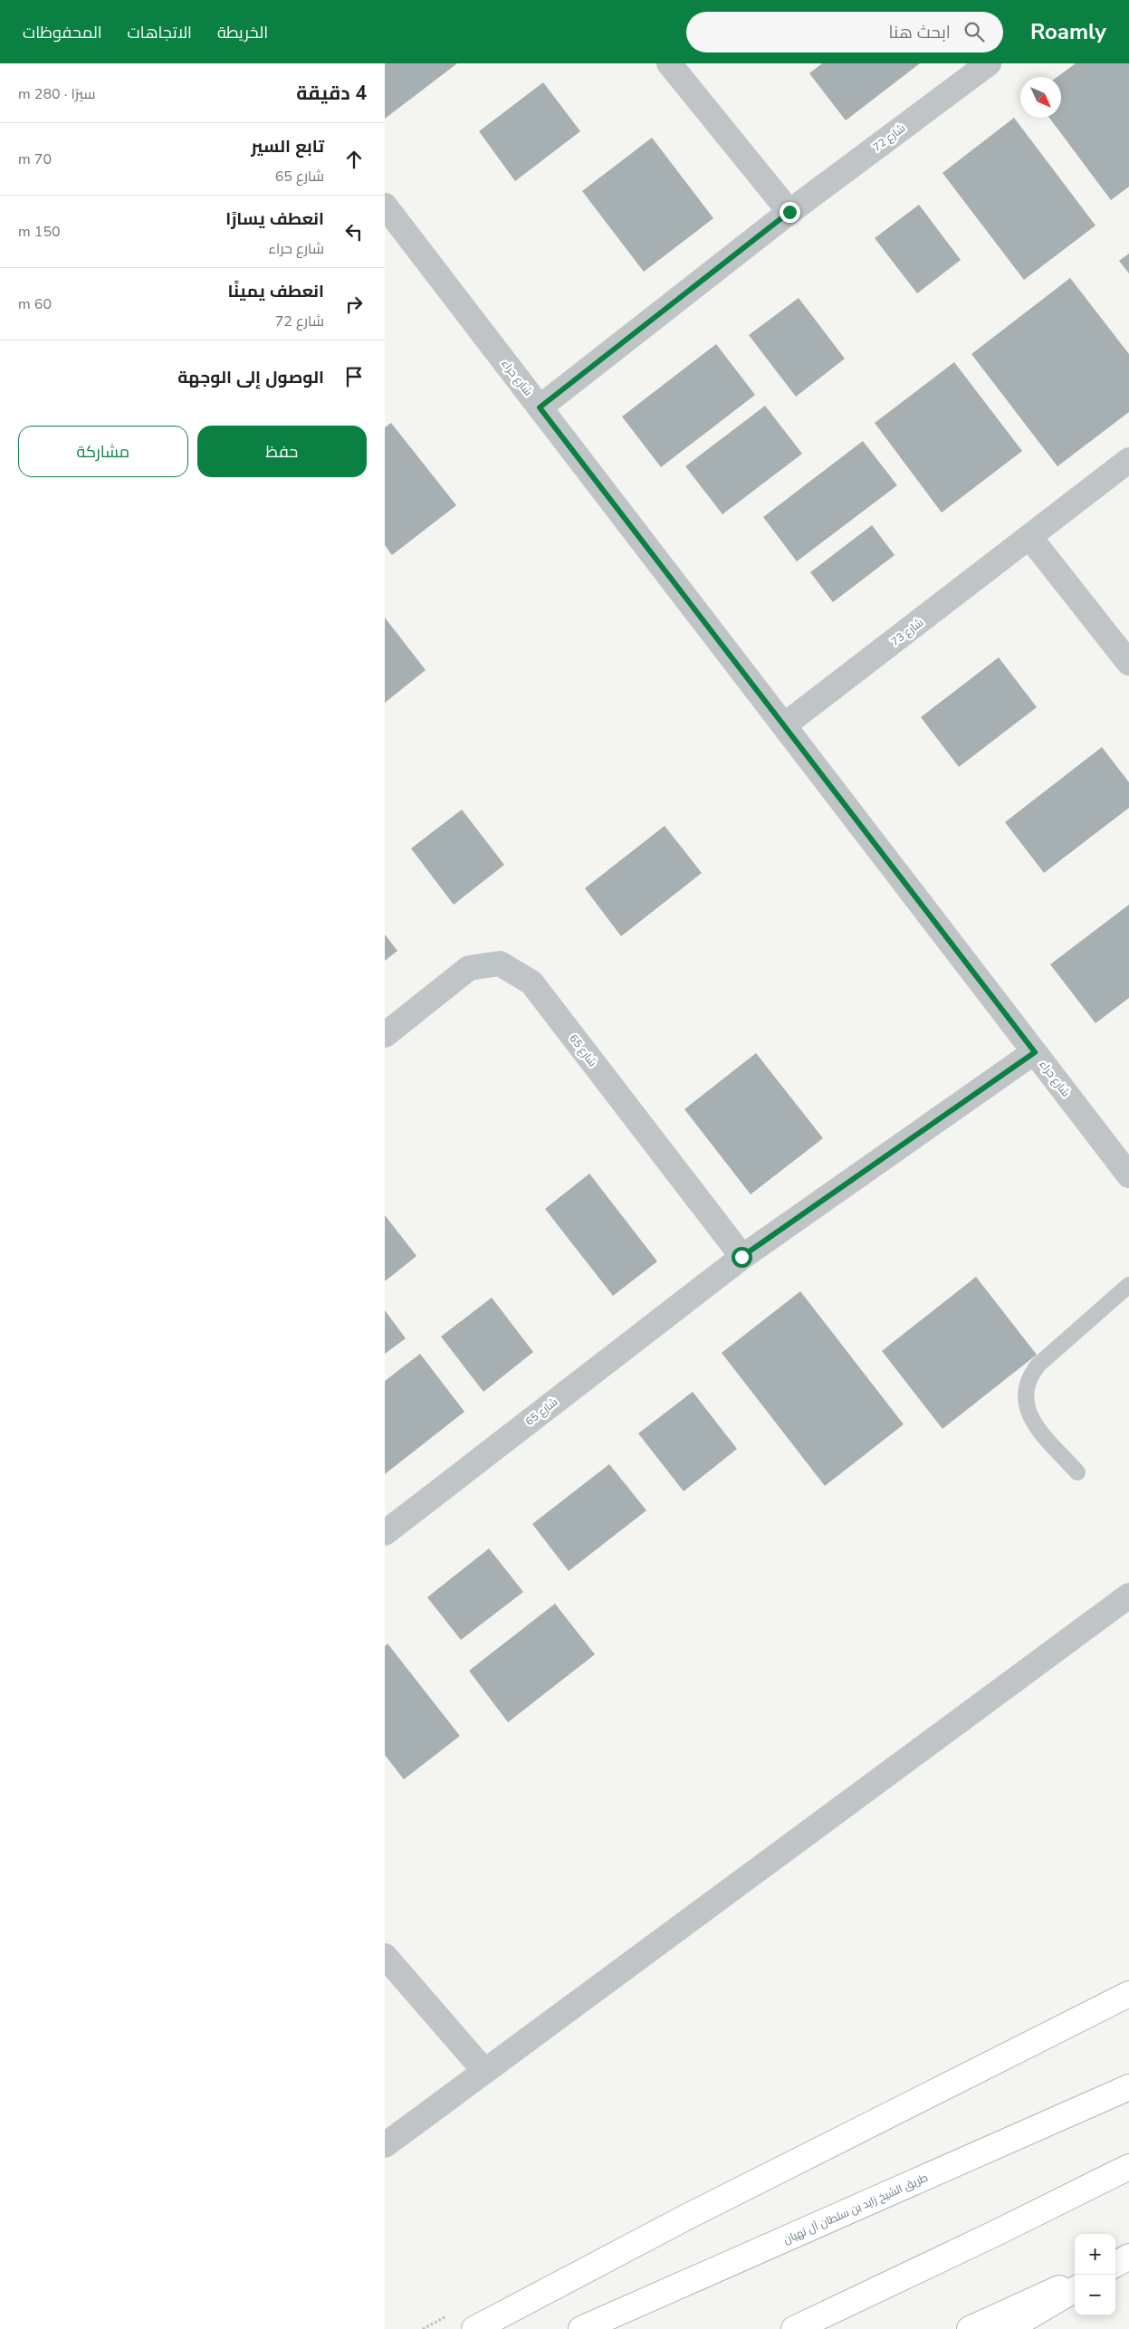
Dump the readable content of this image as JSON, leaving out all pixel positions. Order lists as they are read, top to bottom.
{
  "streets": {
    "main road": ["طريق الشيخ زايد بن سلطان آل نهيان"],
    "street": [
      "شارع 72",
      "شارع حراء",
      "شارع 73",
      "شارع 65"
    ]
  },
  "crossings": [
    ["شارع 72", "شارع حراء"],
    ["شارع حراء", "شارع 73"],
    ["شارع حراء", "شارع 65"]
  ],
  "north": "bottom right",
  "page": {
    "header": "Roamly",
    "search": "ابحث هنا",
    "nav": ["الخريطة", "الاتجاهات", "المحفوظات"],
    "heading": ["4 دقيقة", "سيرًا · 280 m"],
    "list": [
      ["تابع السير", "شارع 65", "70 m"],
      ["انعطف يسارًا", "شارع حراء", "150 m"],
      ["انعطف يمينًا", "شارع 72", "60 m"],
      "الوصول إلى الوجهة"
    ],
    "buttons": ["حفظ", "مشاركة"],
    "map_buttons": ["+", "−"]
  }
}
